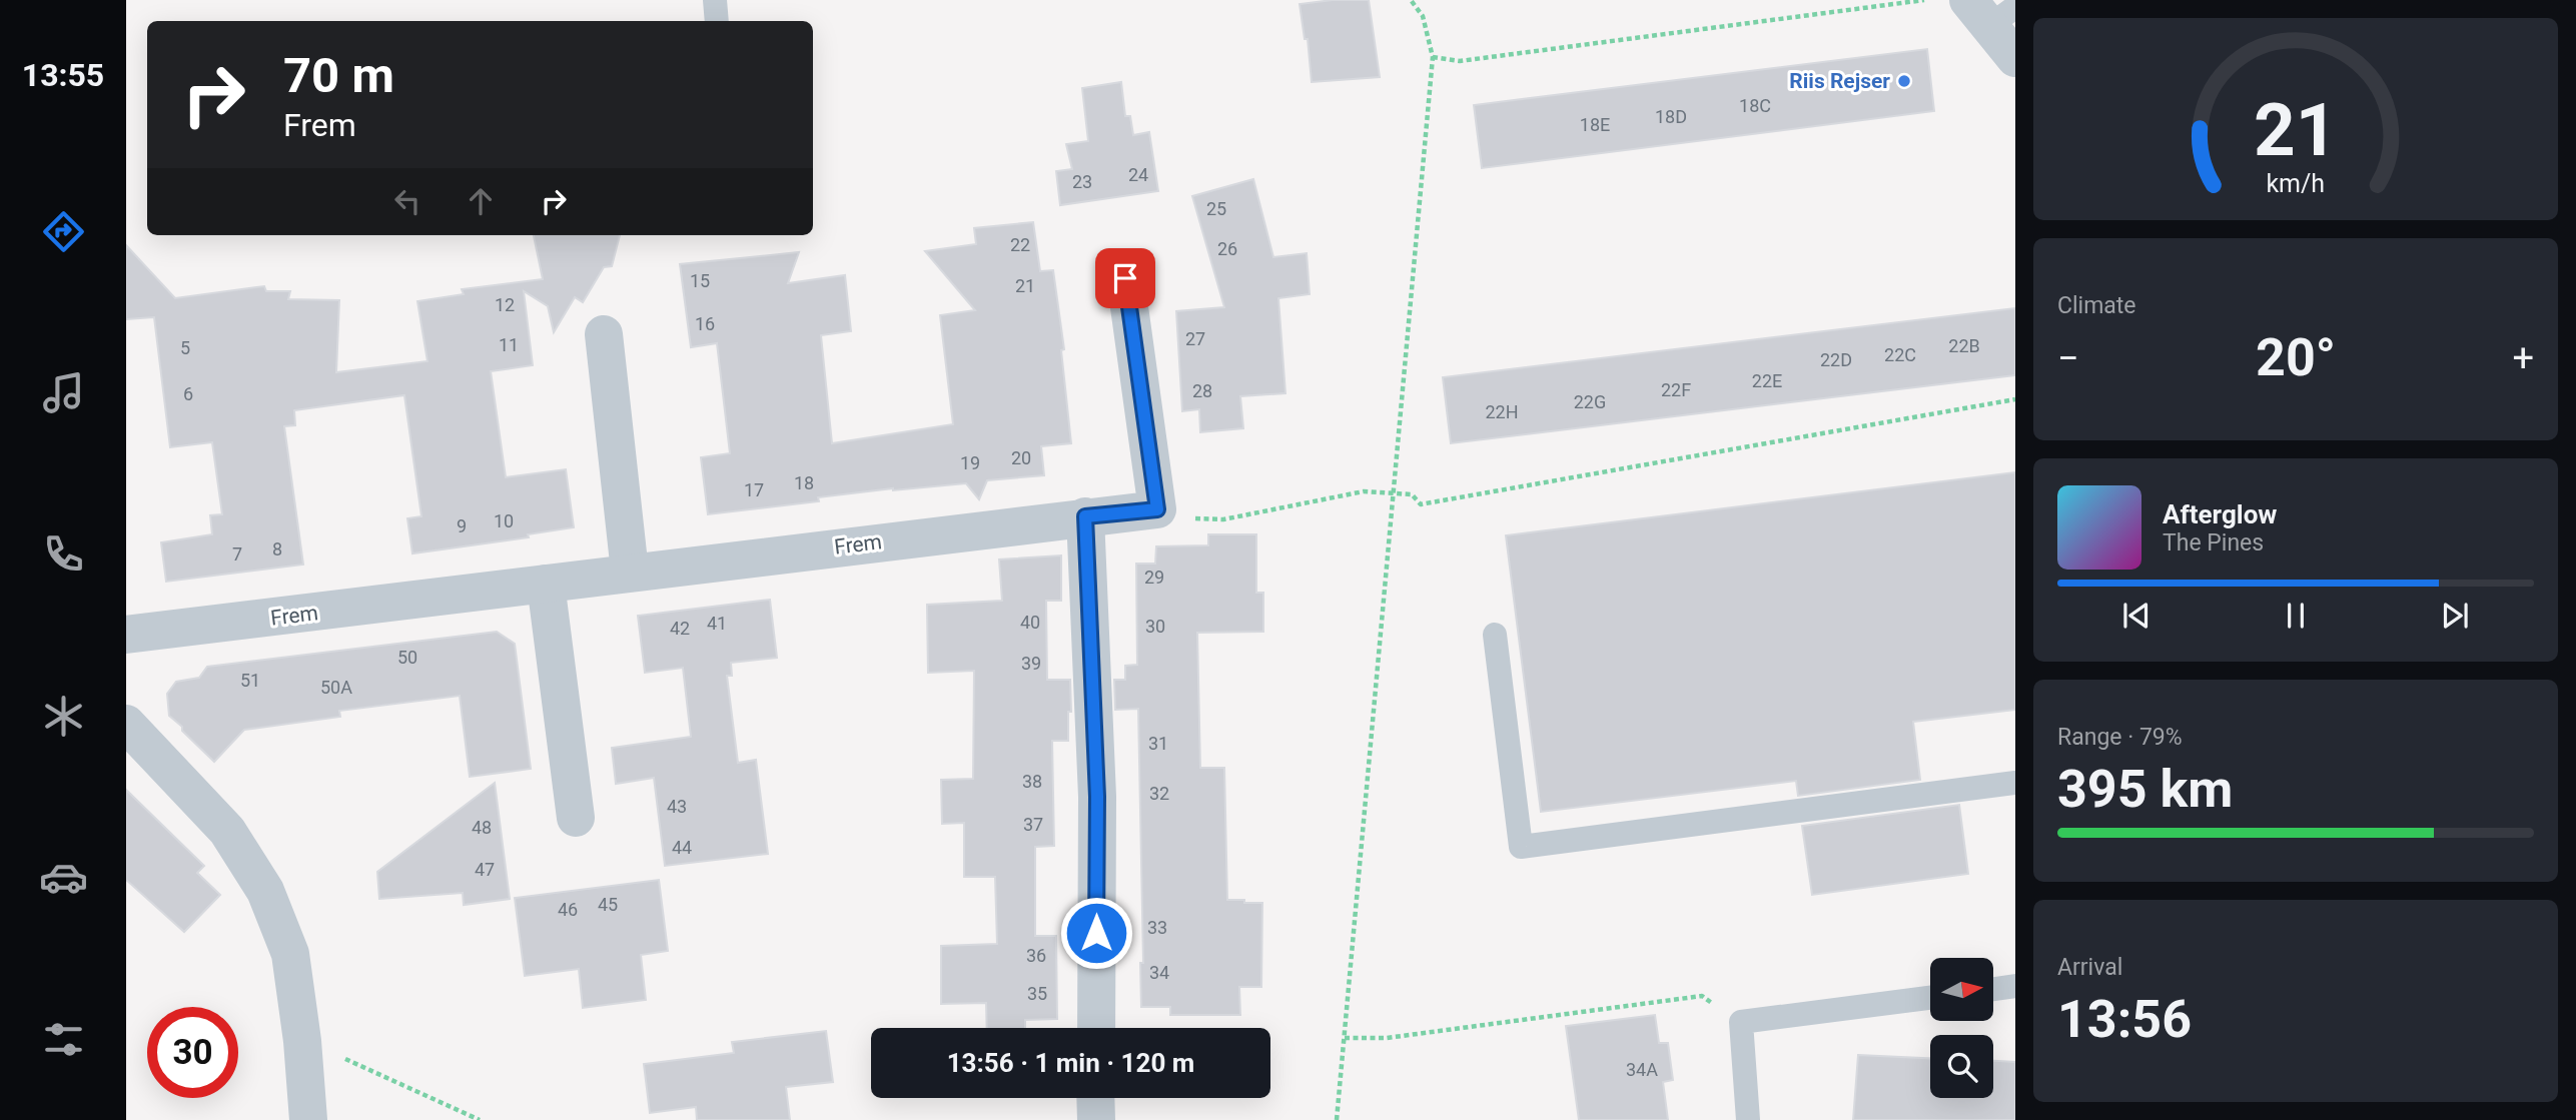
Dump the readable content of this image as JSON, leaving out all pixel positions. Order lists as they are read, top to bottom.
{
  "streets": {
    "street": ["Frem"]
  },
  "places": ["Riis Rejser"],
  "house_numbers": [
    "18C",
    "18D",
    "18E",
    "24",
    "23",
    "25",
    "22",
    "26",
    "15",
    "21",
    "12",
    "16",
    "27",
    "11",
    "22B",
    "5",
    "22C",
    "22D",
    "22E",
    "22F",
    "28",
    "6",
    "22G",
    "22H",
    "20",
    "19",
    "18",
    "17",
    "10",
    "9",
    "8",
    "7",
    "29",
    "40",
    "41",
    "30",
    "42",
    "50",
    "39",
    "51",
    "50A",
    "31",
    "38",
    "32",
    "43",
    "37",
    "48",
    "44",
    "47",
    "45",
    "46",
    "33",
    "36",
    "34",
    "35",
    "34A"
  ],
  "north": "right",
  "page": {
    "tabs": "13:55",
    "turn": ["70 m", "Frem"],
    "tile": [
      "Climate",
      ["Range · 79%", "395 km"],
      ["Arrival", "13:56"]
    ],
    "heat": ["−", "20°", "+"],
    "song": ["Afterglow", "The Pines"],
    "limit": "30",
    "trip": "13:56 · 1 min · 120 m",
    "gauge": ["21", "km/h"]
  }
}
